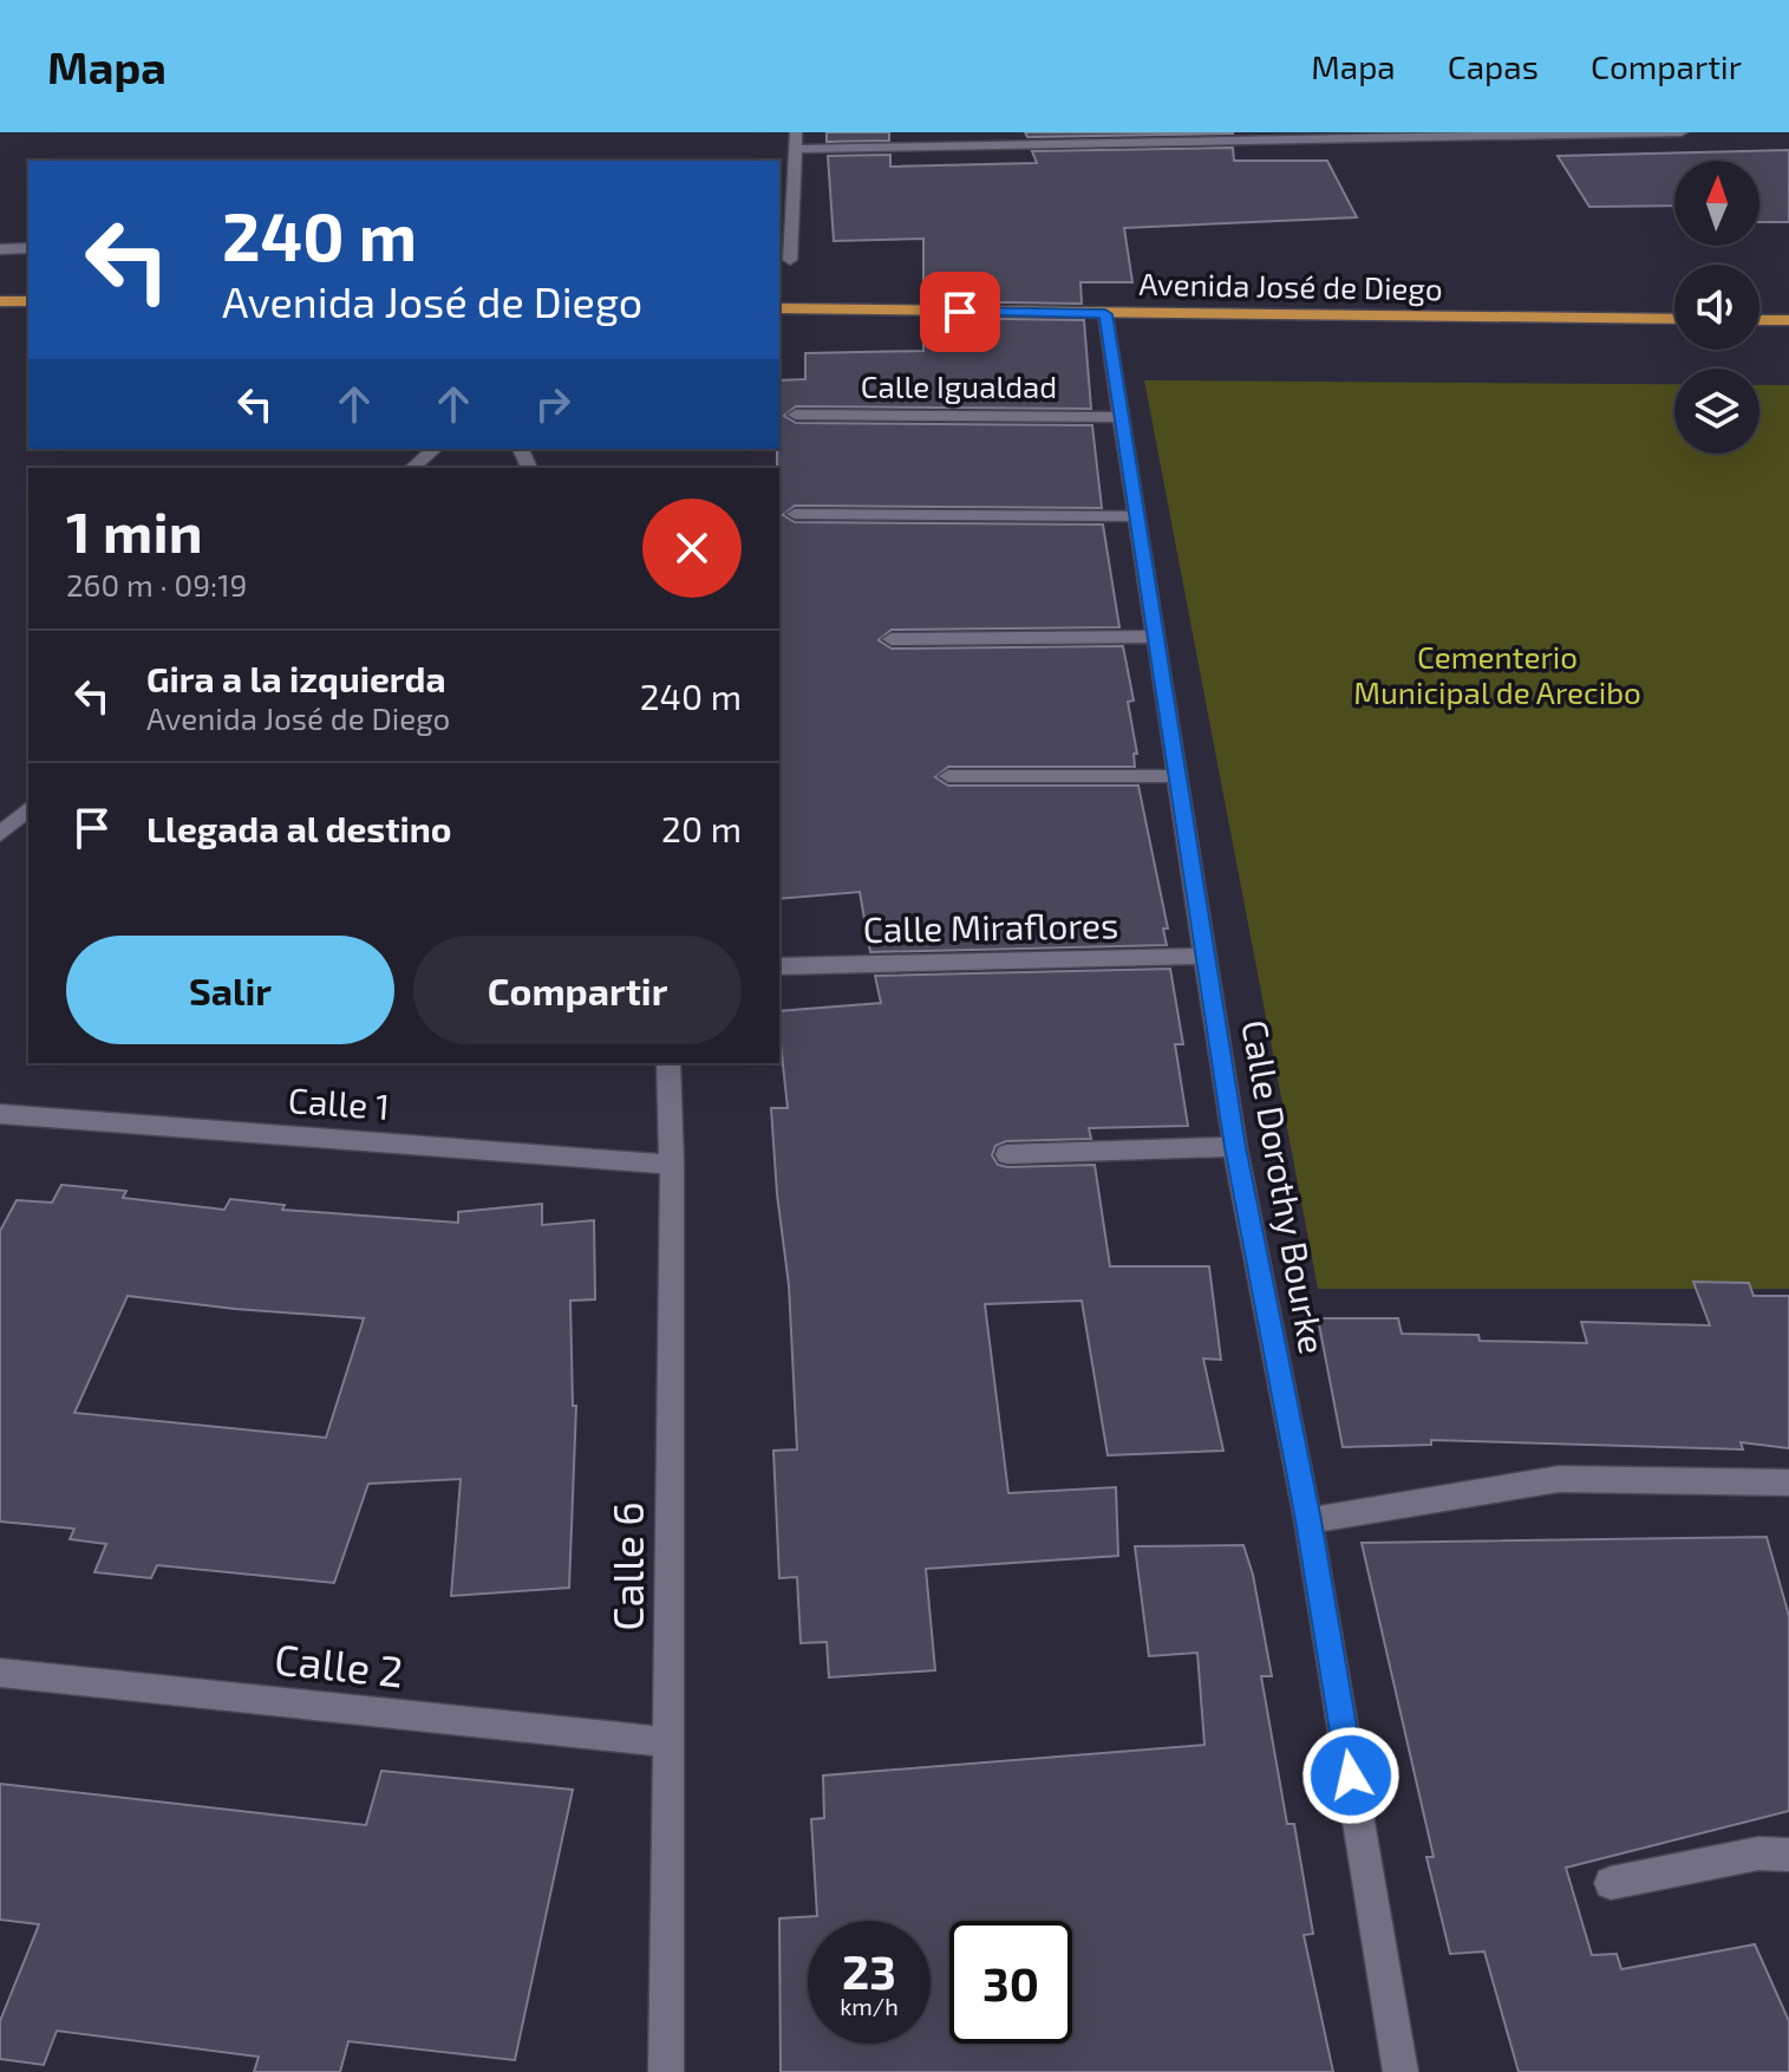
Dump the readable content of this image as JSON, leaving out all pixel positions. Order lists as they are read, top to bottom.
{
  "streets": {
    "main road": ["Avenida José de Diego"],
    "street": [
      "Calle Igualdad",
      "Calle Miraflores",
      "Calle 1",
      "Calle Dorothy Bourke",
      "Calle 6",
      "Calle 2"
    ]
  },
  "crossings": [
    ["Avenida José de Diego", "Calle Dorothy Bourke"],
    ["Calle Igualdad", "Calle Dorothy Bourke"],
    ["Calle Miraflores", "Calle Dorothy Bourke"],
    ["Calle 1", "Calle 6"],
    ["Calle 6", "Calle 2"]
  ],
  "parks": ["Cementerio Municipal de Arecibo"],
  "north": "top",
  "page": {
    "header": "Mapa",
    "nav": ["Mapa", "Capas", "Compartir"],
    "turn": ["240 m", "Avenida José de Diego"],
    "heading": ["1 min", "260 m · 09:19"],
    "list": [
      {
        "name": "Gira a la izquierda",
        "note": "Avenida José de Diego",
        "value": "240 m"
      },
      {
        "name": "Llegada al destino",
        "value": "20 m"
      }
    ],
    "buttons": ["Salir", "Compartir"],
    "speed": "23 km/h",
    "limit": "30"
  }
}
